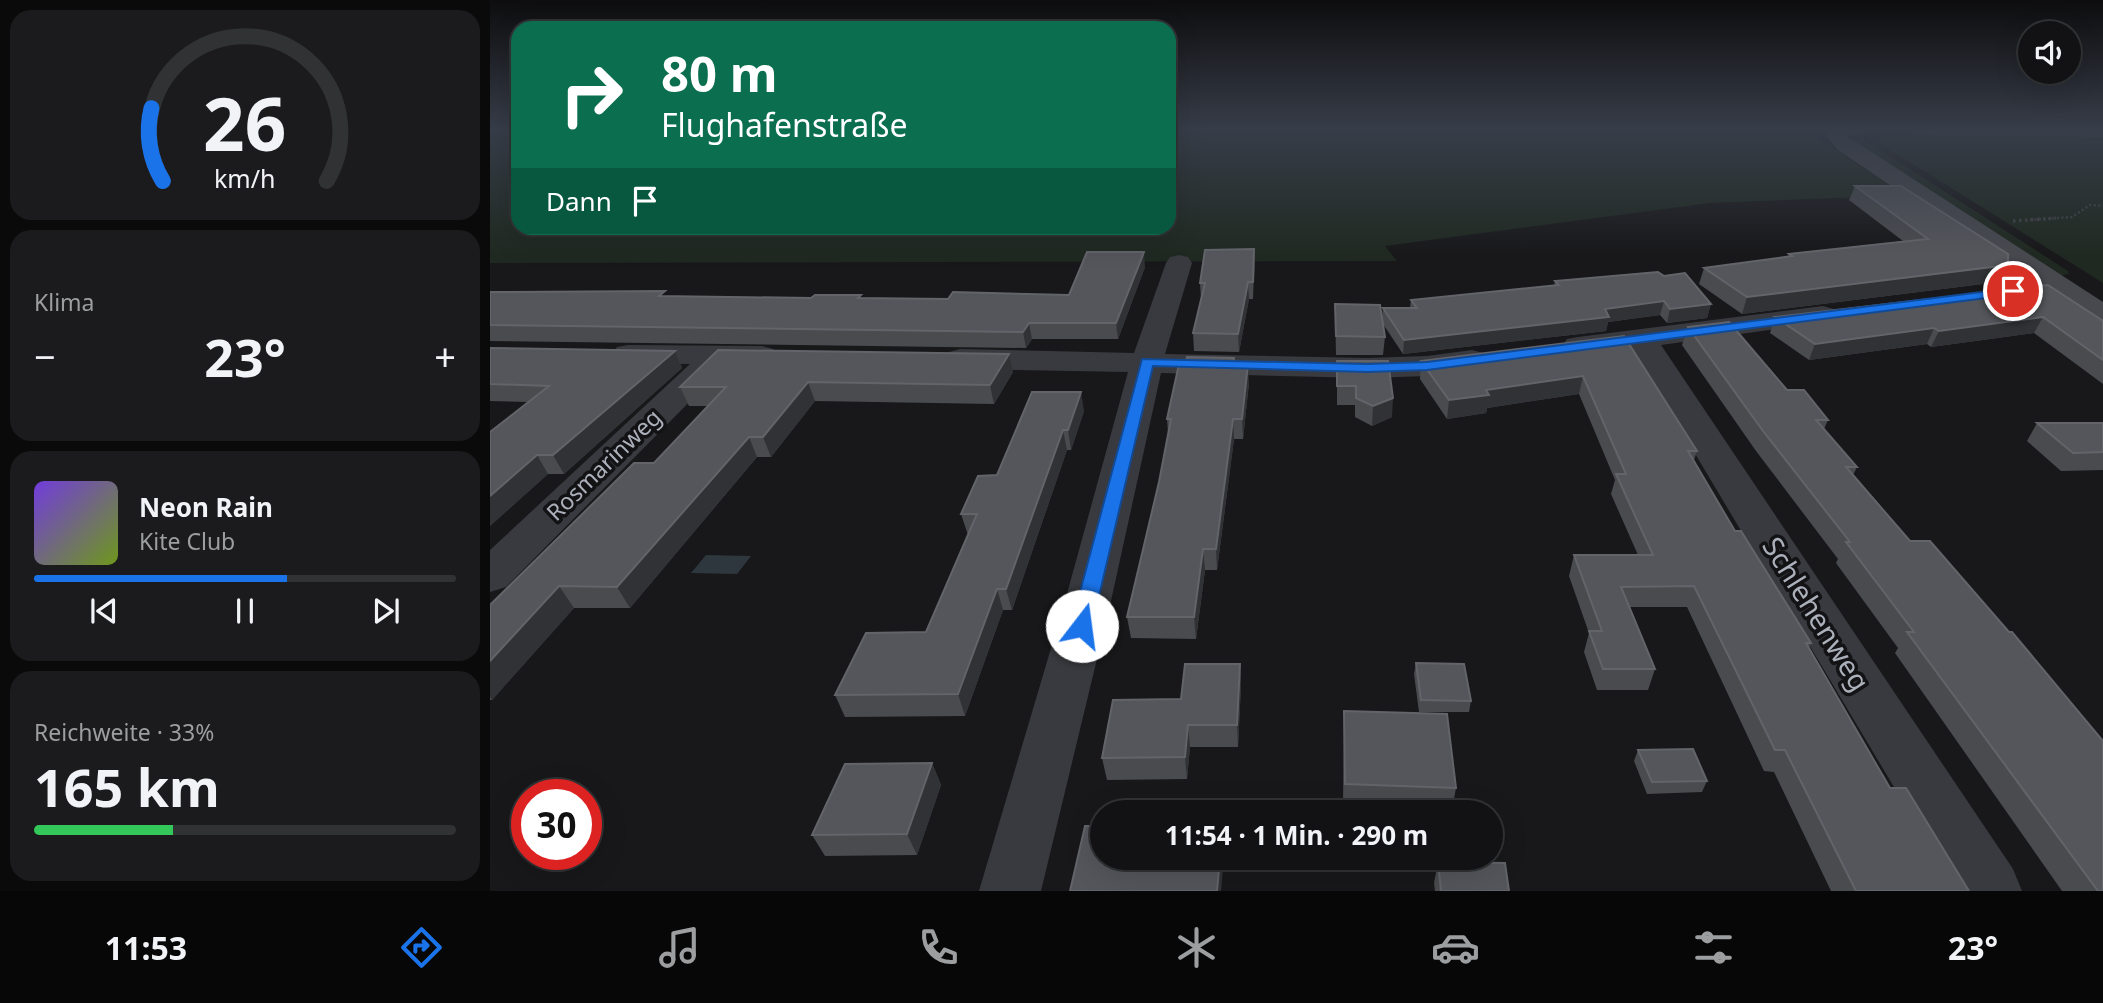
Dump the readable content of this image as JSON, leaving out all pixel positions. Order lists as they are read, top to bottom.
{
  "streets": {
    "street": ["Rosmarinweg", "Schlehenweg"]
  },
  "page": {
    "turn": ["80 m", "Flughafenstraße"],
    "then": "Dann",
    "tile": [
      "Klima",
      ["Reichweite · 33%", "165 km"]
    ],
    "heat": ["−", "23°", "+"],
    "song": ["Neon Rain", "Kite Club"],
    "limit": "30",
    "trip": "11:54 · 1 Min. · 290 m",
    "tabs": ["11:53", "23°"],
    "gauge": ["26", "km/h"]
  }
}
